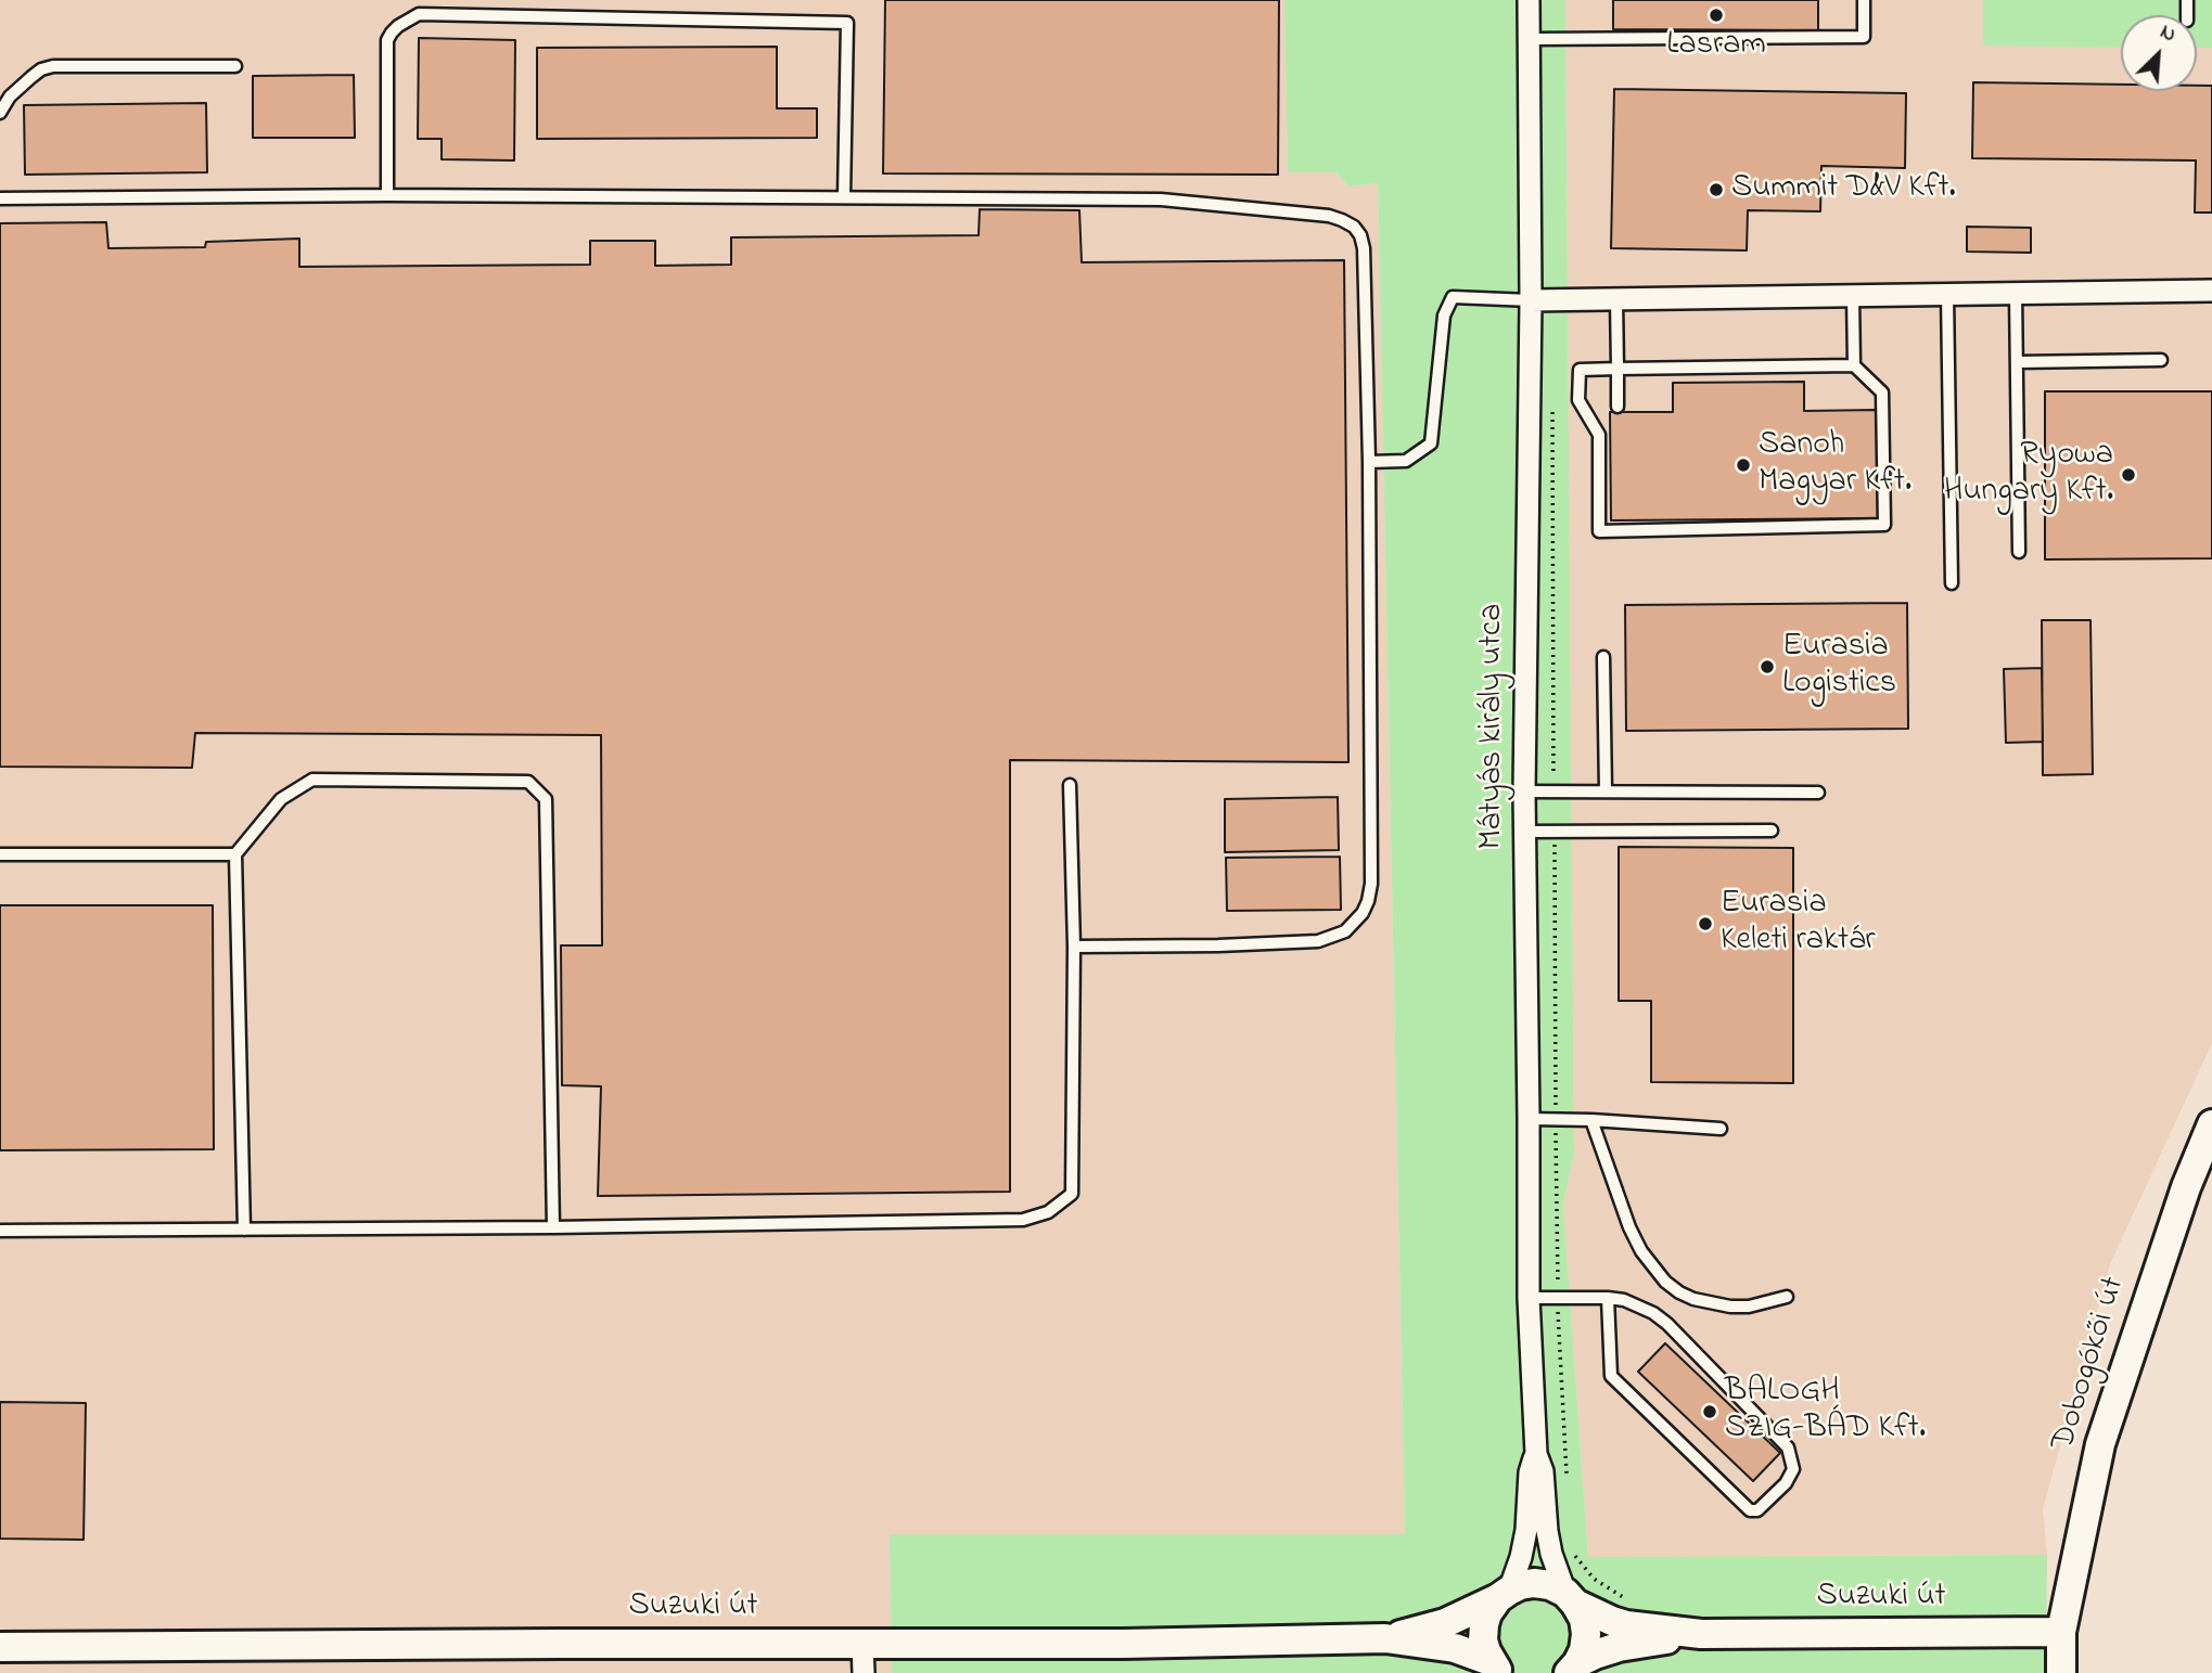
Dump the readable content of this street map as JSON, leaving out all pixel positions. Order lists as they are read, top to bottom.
{
  "streets": {
    "main road": ["Dobogókői út", "Suzuki út"],
    "street": ["Mátyás király utca"]
  },
  "crossings": [
    ["Dobogókői út", "Suzuki út"]
  ],
  "places": [
    "Lasram",
    "Summit D&V Kft.",
    "Sanoh Magyar Kft.",
    "Ryowa Hungary Kft.",
    "Eurasia Logistics",
    "Eurasia Keleti raktár",
    "BALOGH SZIG-BÁD Kft."
  ],
  "north": "top right"
}
